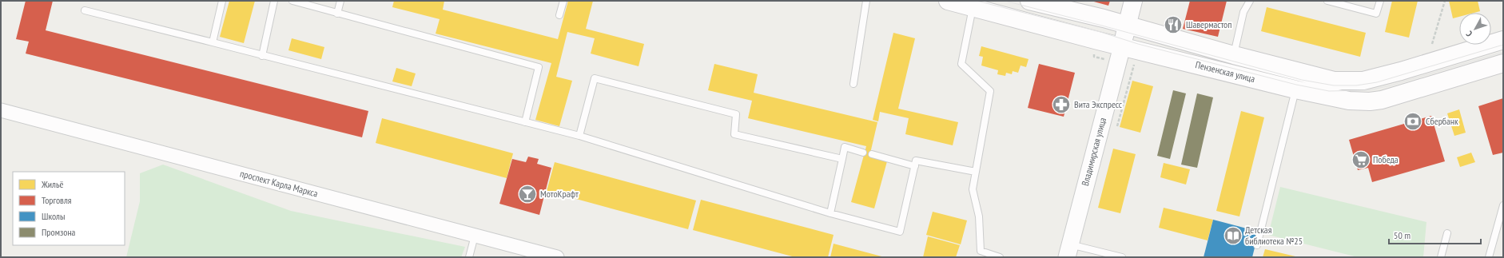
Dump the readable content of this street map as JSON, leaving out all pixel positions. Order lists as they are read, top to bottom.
{
  "streets": {
    "main road": ["Пензенская улица"],
    "street": ["Владимирская улица", "проспект Карла Маркса"]
  },
  "crossings": [
    ["Пензенская улица", "Владимирская улица"]
  ],
  "places": {
    "restaurant": ["Шавермастоп"],
    "pharmacy": ["Вита Экспресс"],
    "bank": ["Сбербанк"],
    "supermarket": ["Победа"],
    "bar": ["МотоКрафт"],
    "library": ["Детская библиотека №25"]
  },
  "legend": [
    "Жильё",
    "Торговля",
    "Школы",
    "Промзона"
  ],
  "scale_bar": "50 m",
  "north": "bottom left"
}
